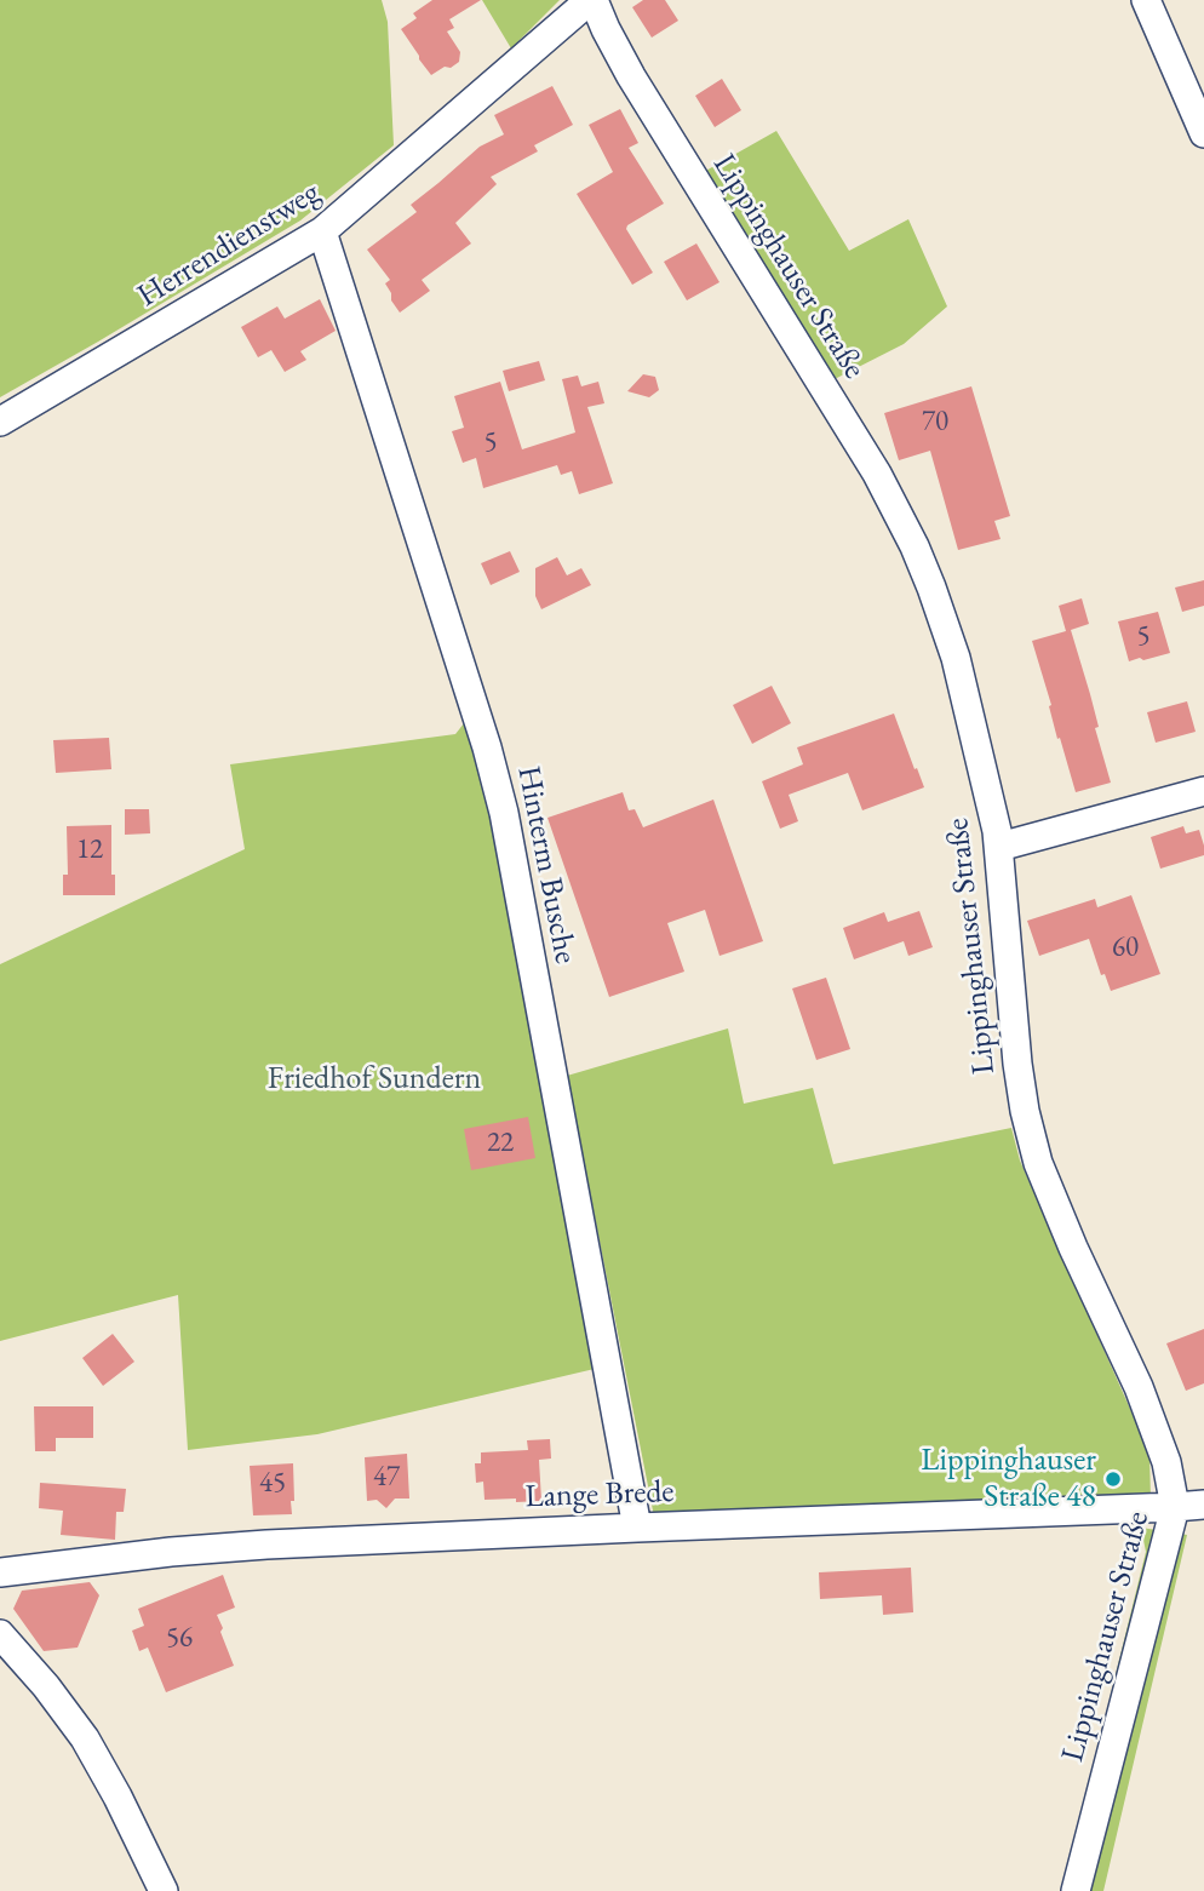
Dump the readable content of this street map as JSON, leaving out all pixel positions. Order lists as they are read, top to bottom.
{
  "streets": {
    "street": [
      "Herrendienstweg",
      "Lippinghauser Straße",
      "Hinterm Busche",
      "Lange Brede"
    ]
  },
  "crossings": [
    ["Herrendienstweg", "Lippinghauser Straße"],
    ["Herrendienstweg", "Hinterm Busche"],
    ["Lippinghauser Straße", "Lange Brede"],
    ["Hinterm Busche", "Lange Brede"]
  ],
  "parks": ["Friedhof Sundern"],
  "places": ["Lippinghauser Straße 48"],
  "house_numbers": [
    "70",
    "5",
    "5",
    "12",
    "60",
    "22",
    "47",
    "45",
    "56"
  ]
}
